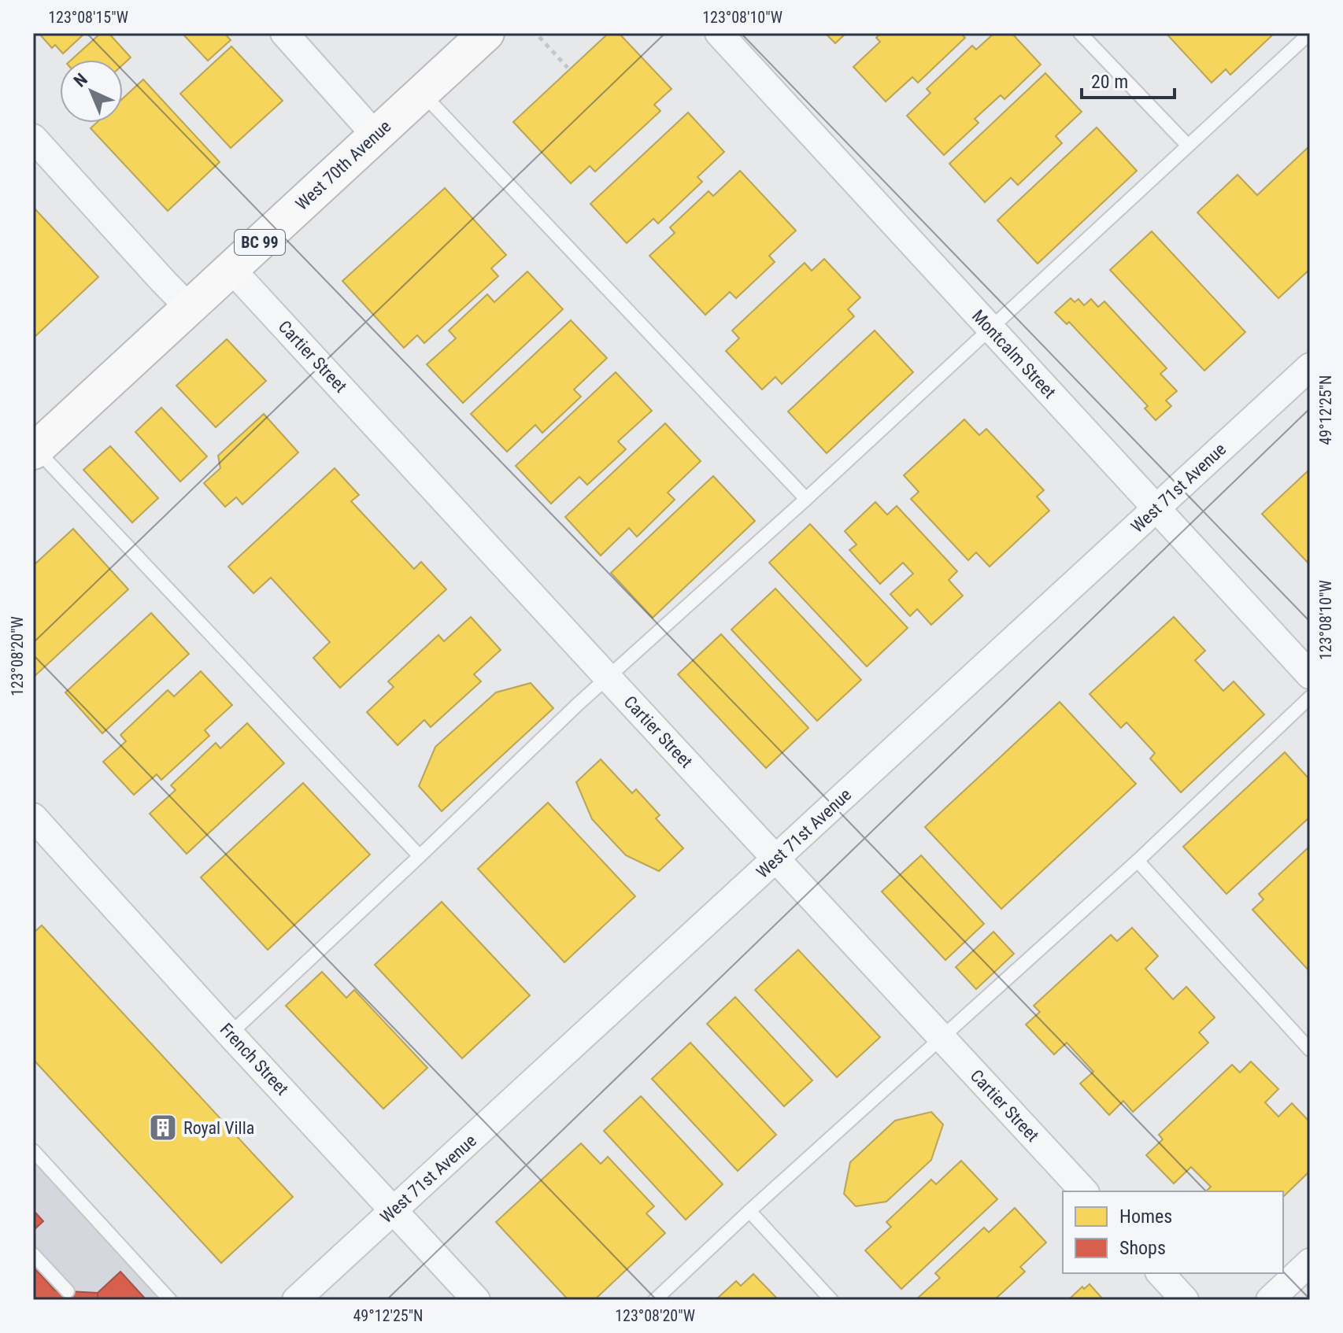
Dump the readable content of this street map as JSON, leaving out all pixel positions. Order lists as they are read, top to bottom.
{
  "streets": {
    "highway": ["West 70th Avenue", "BC 99"],
    "street": [
      "Montcalm Street",
      "Cartier Street",
      "West 71st Avenue",
      "French Street"
    ]
  },
  "crossings": [
    ["West 70th Avenue", "Cartier Street"],
    ["Montcalm Street", "West 71st Avenue"],
    ["Cartier Street", "West 71st Avenue"],
    ["West 71st Avenue", "French Street"]
  ],
  "places": {
    "building": ["Royal Villa"]
  },
  "legend": ["Homes", "Shops"],
  "scale_bar": "20 m",
  "north": "top left",
  "coordinates": [
    "123°08'15\"W",
    "123°08'10\"W",
    "49°12'25\"N",
    "123°08'20\"W"
  ]
}
